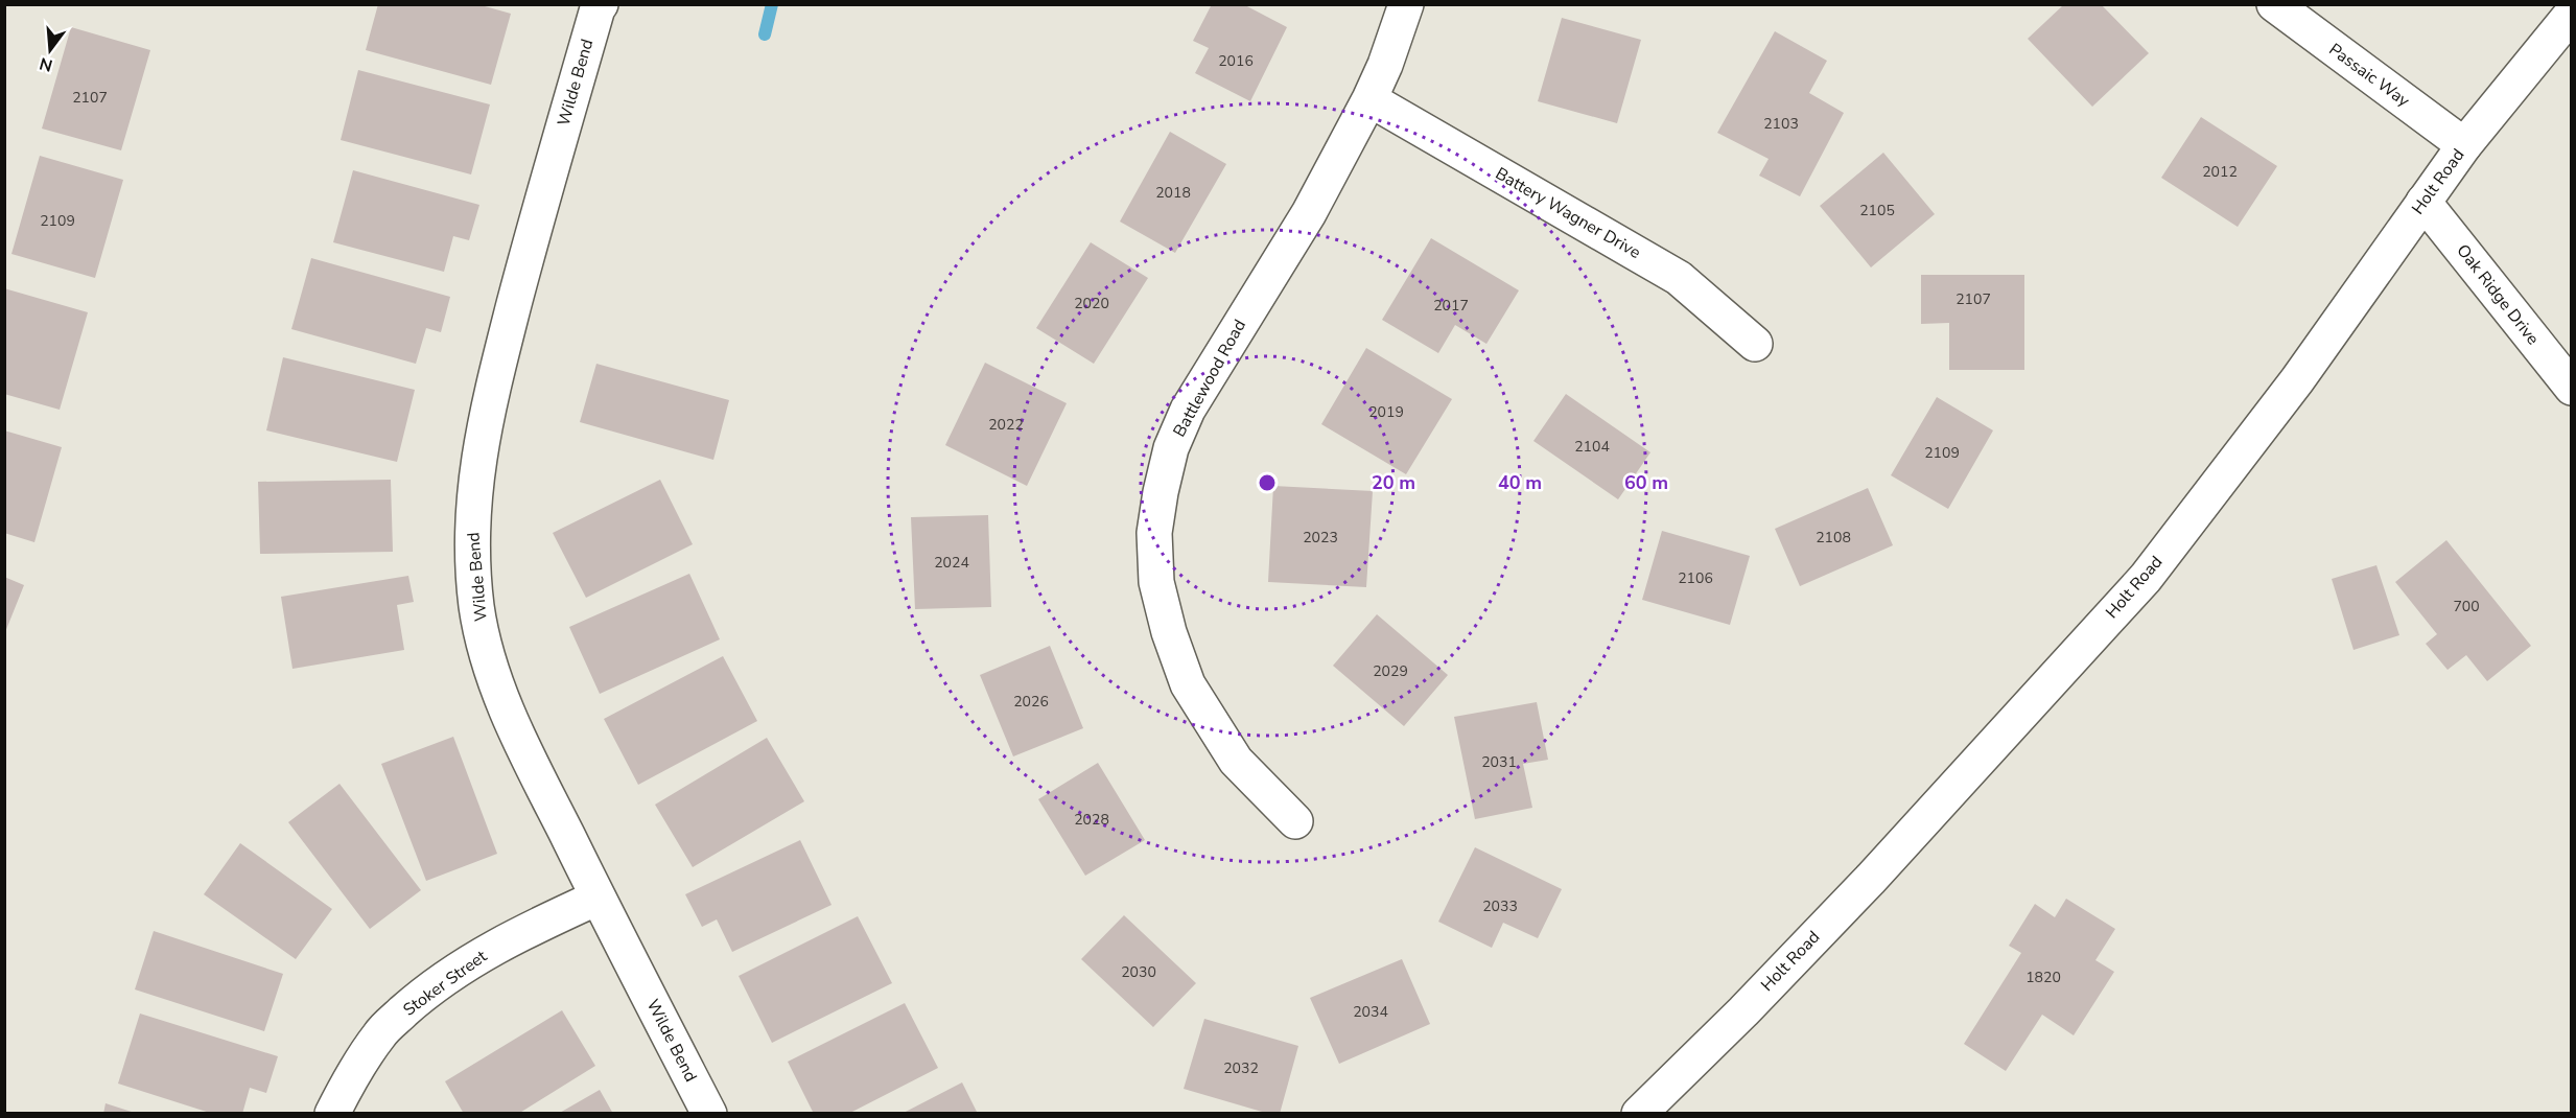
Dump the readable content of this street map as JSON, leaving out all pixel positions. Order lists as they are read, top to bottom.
{
  "streets": {
    "street": [
      "Passaic Way",
      "Wilde Bend",
      "Holt Road",
      "Battery Wagner Drive",
      "Oak Ridge Drive",
      "Battlewood Road",
      "Stoker Street"
    ]
  },
  "crossings": [
    ["Passaic Way", "Holt Road"],
    ["Wilde Bend", "Stoker Street"],
    ["Holt Road", "Oak Ridge Drive"],
    ["Battery Wagner Drive", "Battlewood Road"]
  ],
  "house_numbers": [
    "2016",
    "2107",
    "2103",
    "2012",
    "2018",
    "2105",
    "2109",
    "2107",
    "2020",
    "2017",
    "2019",
    "2022",
    "2104",
    "2109",
    "2023",
    "2108",
    "2024",
    "2106",
    "700",
    "2029",
    "2026",
    "2031",
    "2028",
    "2033",
    "2030",
    "1820",
    "2034",
    "2032"
  ],
  "north": "bottom",
  "rings": ["20 m", "40 m", "60 m"]
}
